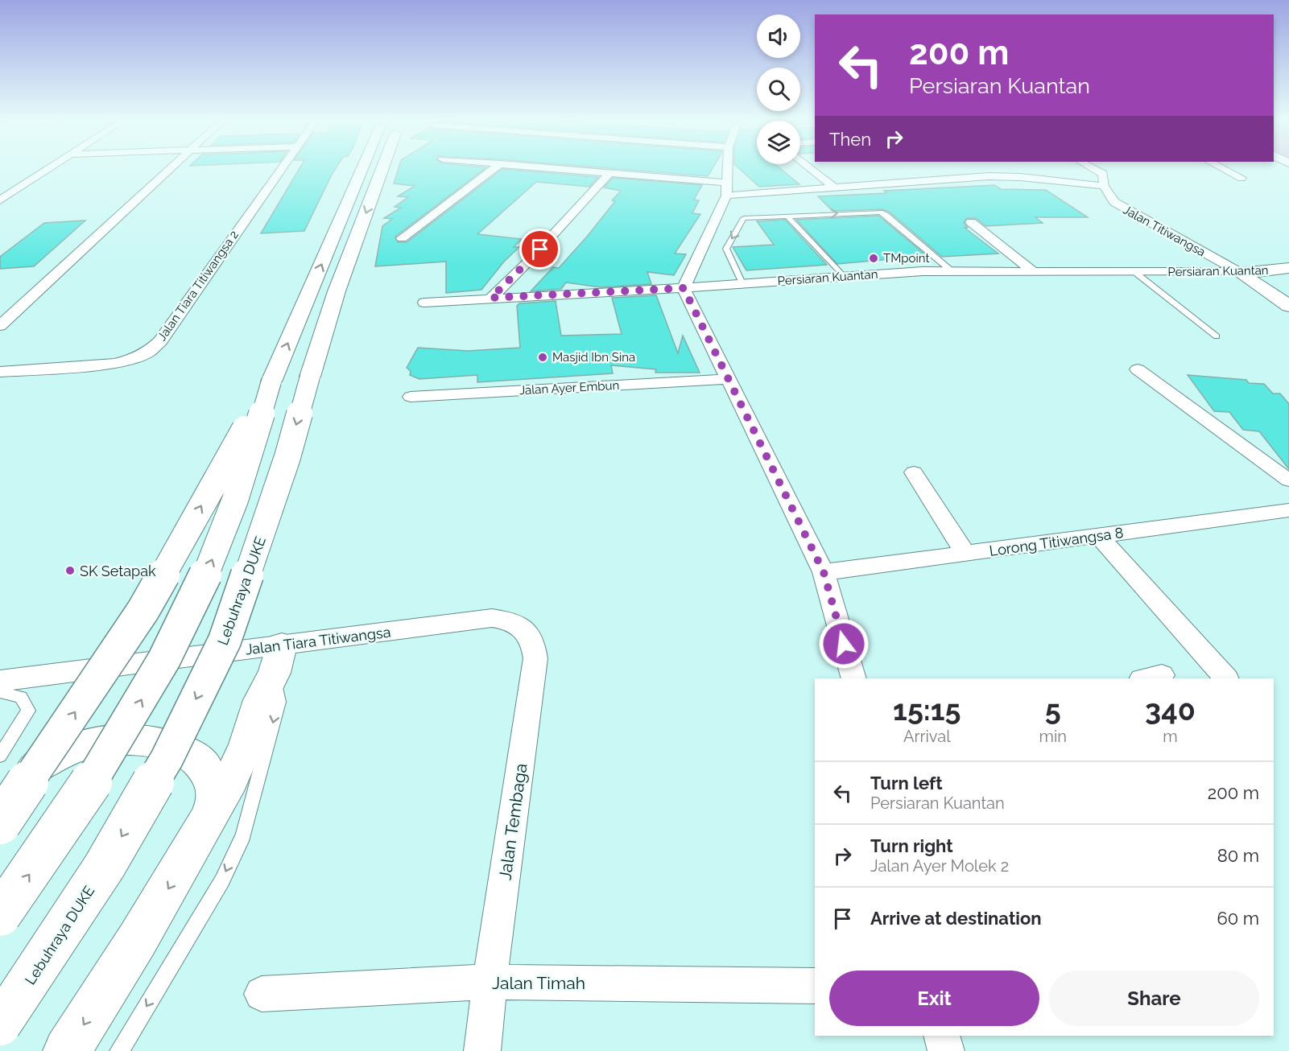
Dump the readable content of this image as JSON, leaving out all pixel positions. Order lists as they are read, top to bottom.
{
  "streets": {
    "main road": ["Jalan Titiwangsa", "Persiaran Kuantan", "Lebuhraya DUKE"],
    "street": [
      "Jalan Tiara Titiwangsa 2",
      "Jalan Ayer Embun",
      "Lorong Titiwangsa 8",
      "Jalan Tiara Titiwangsa",
      "Jalan Tembaga",
      "Jalan Timah"
    ]
  },
  "crossings": [
    ["Jalan Titiwangsa", "Persiaran Kuantan"],
    ["Jalan Tiara Titiwangsa", "Jalan Tembaga"],
    ["Jalan Tembaga", "Jalan Timah"]
  ],
  "places": ["TMpoint", "Masjid Ibn Sina", "SK Setapak"],
  "page": {
    "turn": ["200 m", "Persiaran Kuantan"],
    "then": "Then",
    "eta": [
      "15:15",
      "Arrival",
      "5",
      "min",
      "340",
      "m"
    ],
    "list": [
      {
        "name": "Turn left",
        "note": "Persiaran Kuantan",
        "value": "200 m"
      },
      {
        "name": "Turn right",
        "note": "Jalan Ayer Molek 2",
        "value": "80 m"
      },
      {
        "name": "Arrive at destination",
        "value": "60 m"
      }
    ],
    "buttons": ["Exit", "Share"]
  }
}
